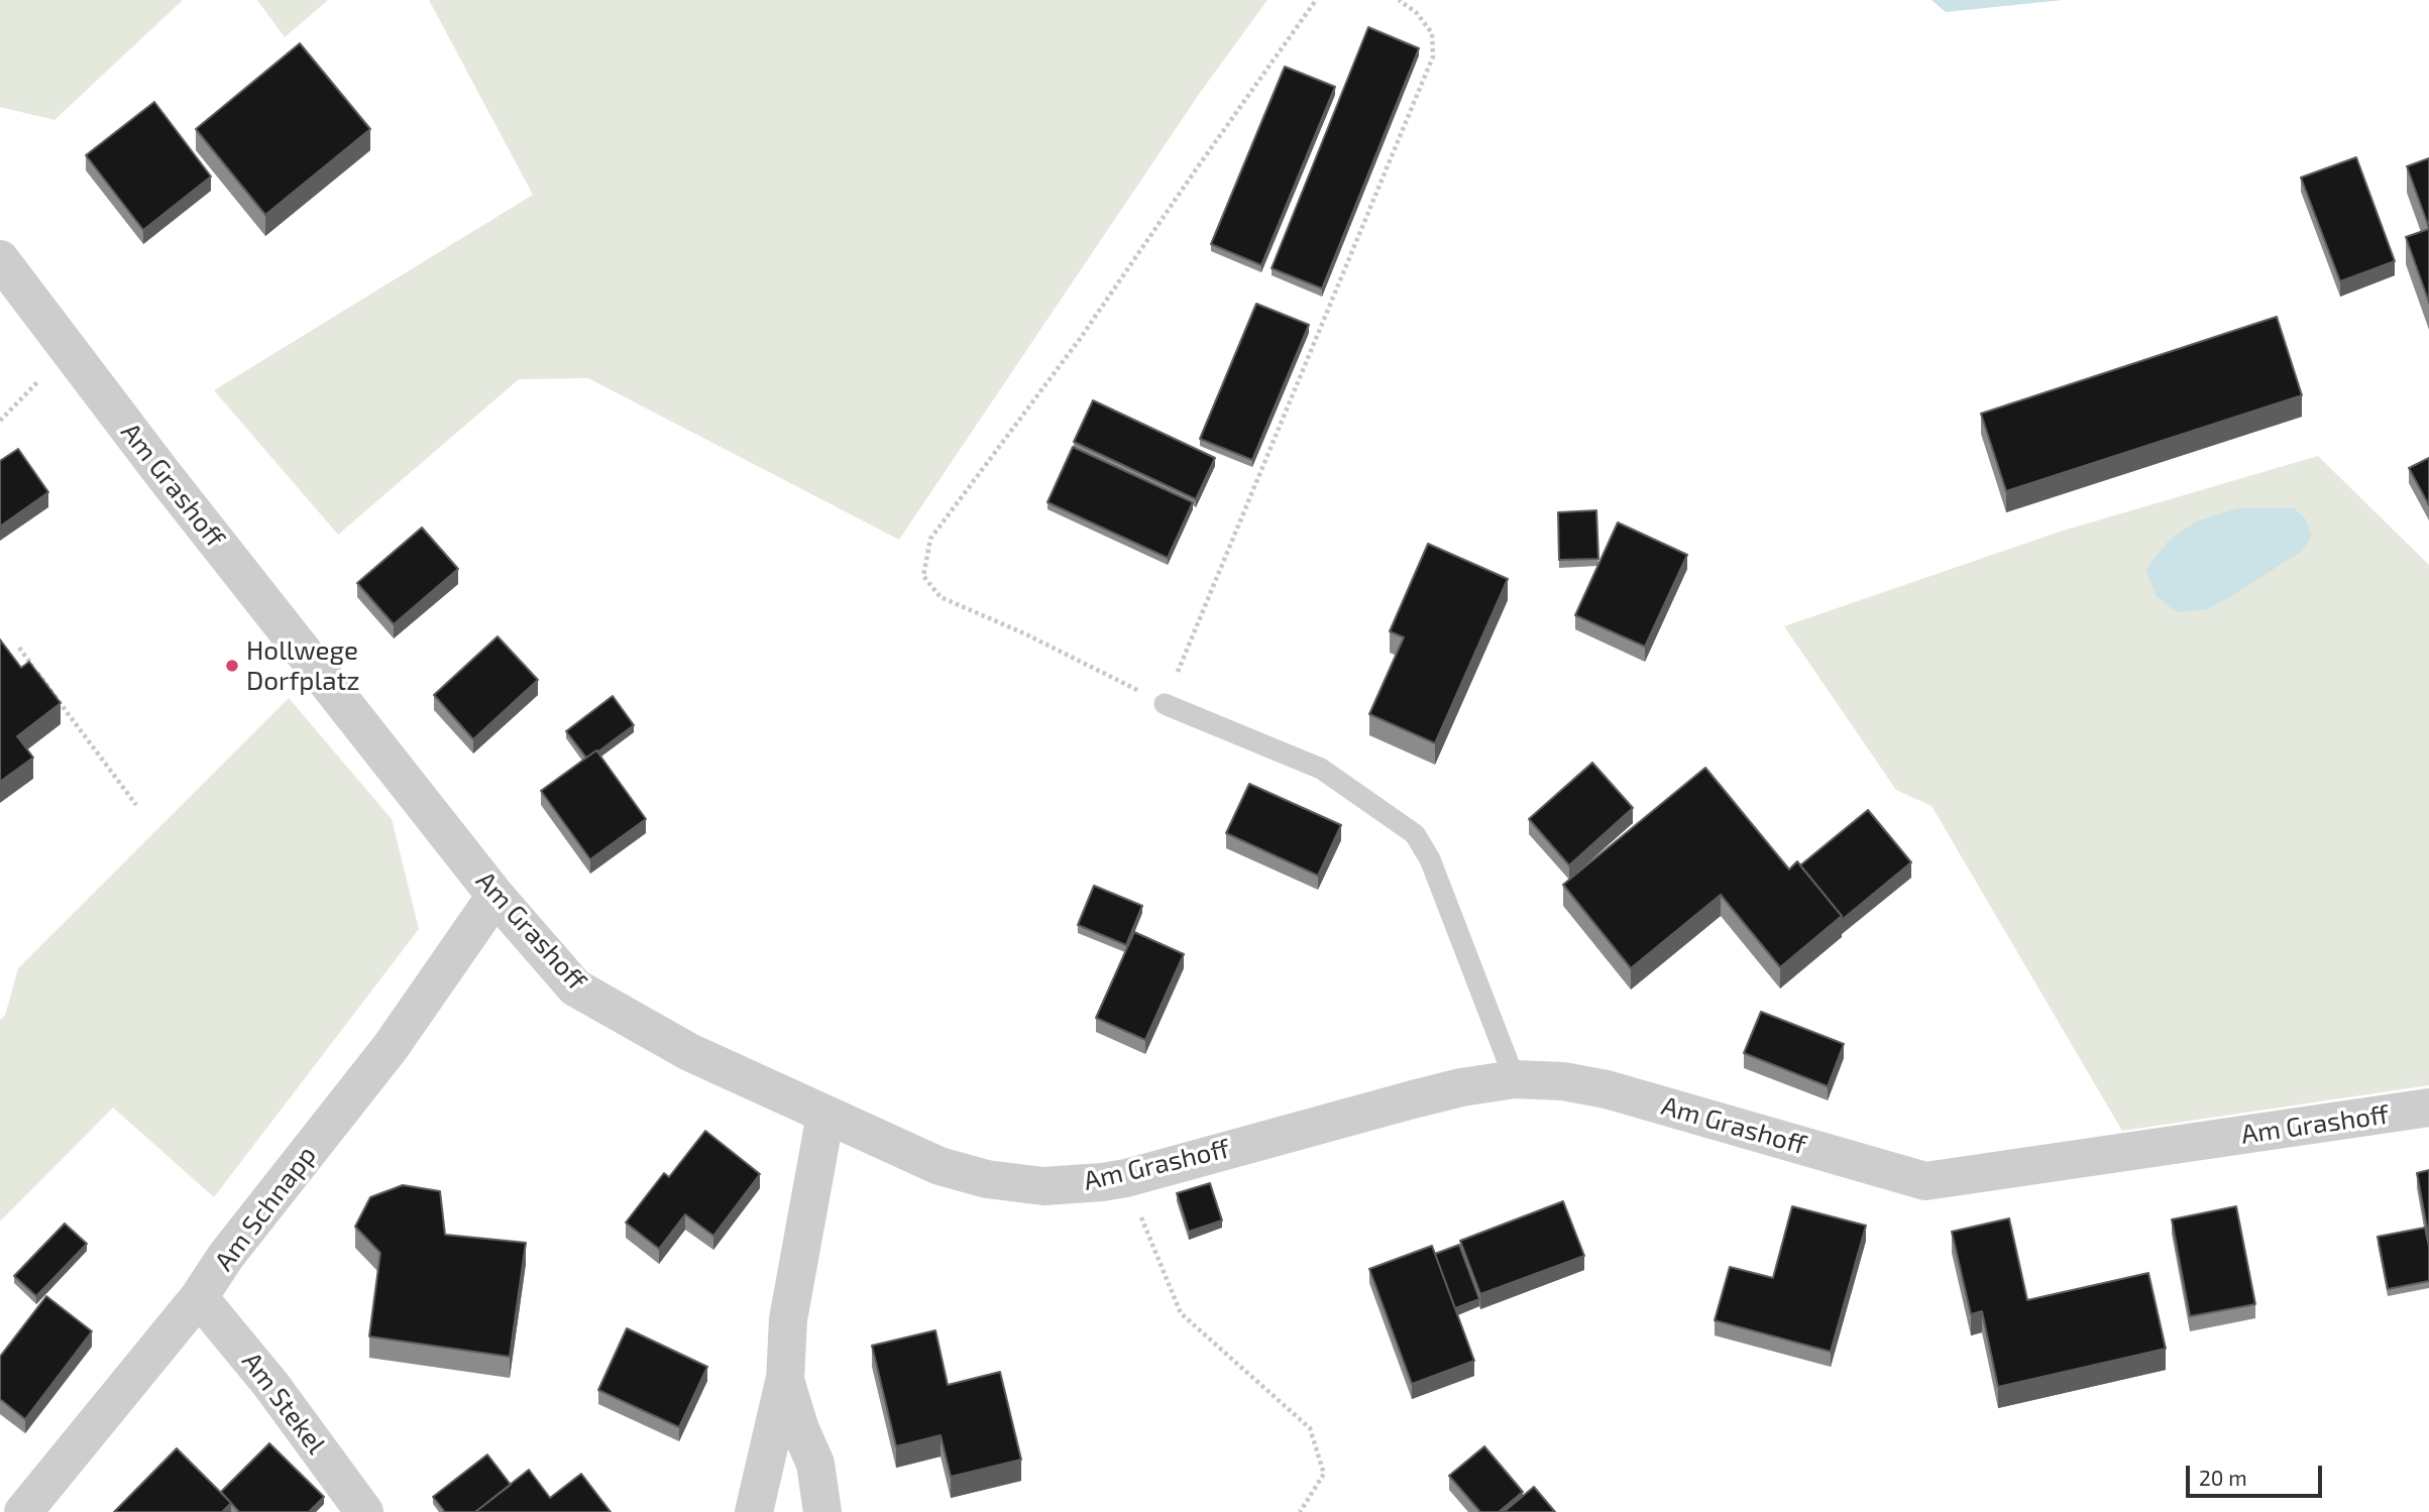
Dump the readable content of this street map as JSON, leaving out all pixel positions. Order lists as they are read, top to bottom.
{
  "streets": {
    "street": ["Am Grashoff", "Am Schnapp", "Am Stekel"]
  },
  "crossings": [
    ["Am Grashoff", "Am Schnapp"],
    ["Am Schnapp", "Am Stekel"]
  ],
  "places": ["Hollwege Dorfplatz"],
  "scale_bar": "20 m"
}
